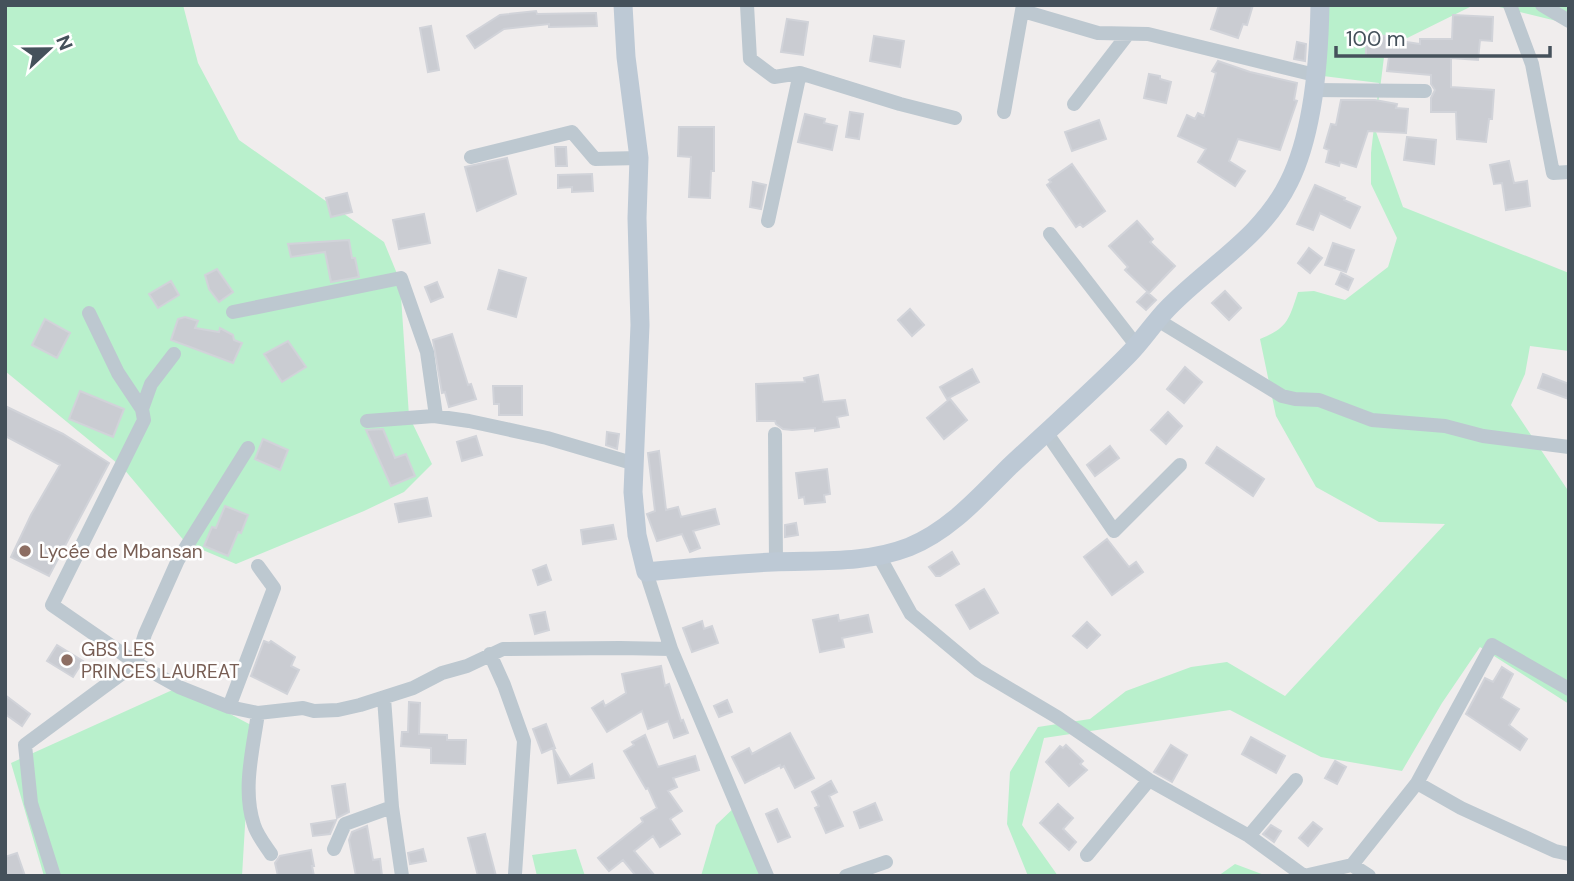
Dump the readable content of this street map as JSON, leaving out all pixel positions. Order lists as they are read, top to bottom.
{
  "places": ["Lycée de Mbansan", "GBS LES PRINCES LAUREAT"],
  "scale_bar": "100 m",
  "north": "right"
}
